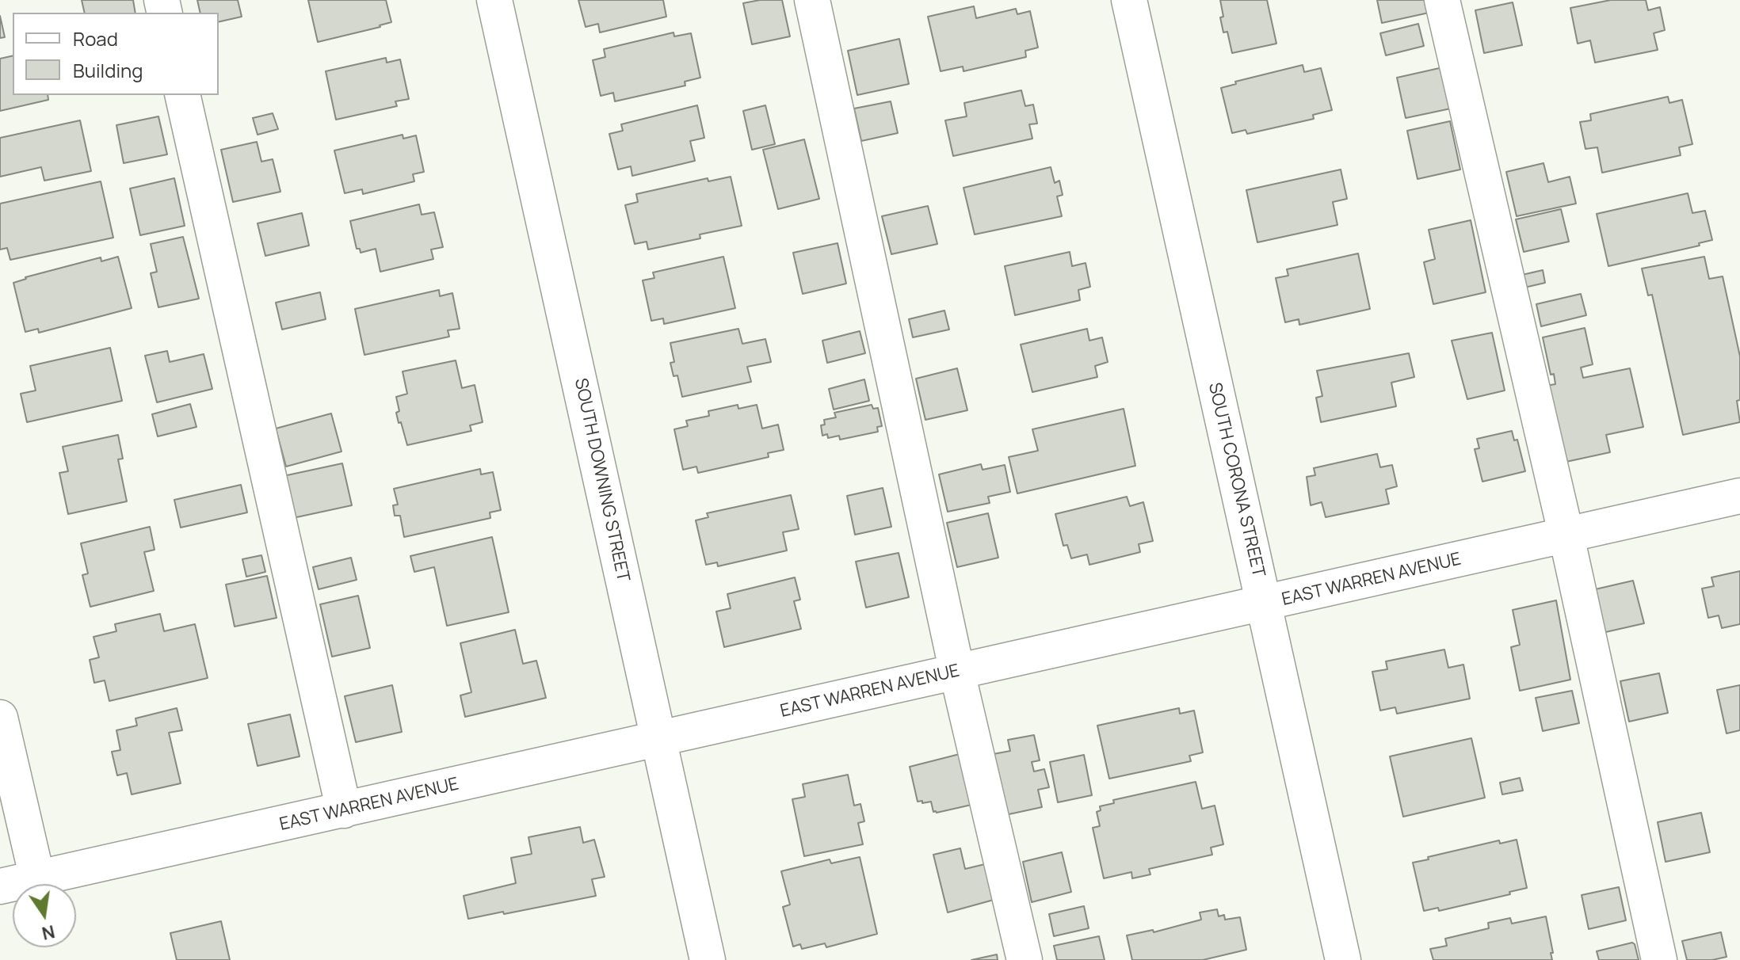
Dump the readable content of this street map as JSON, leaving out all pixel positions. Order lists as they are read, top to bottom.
{
  "streets": {
    "street": ["SOUTH DOWNING STREET", "SOUTH CORONA STREET", "EAST WARREN AVENUE"]
  },
  "crossings": [
    ["SOUTH DOWNING STREET", "EAST WARREN AVENUE"],
    ["SOUTH CORONA STREET", "EAST WARREN AVENUE"]
  ],
  "legend": ["Road", "Building"],
  "north": "bottom"
}
